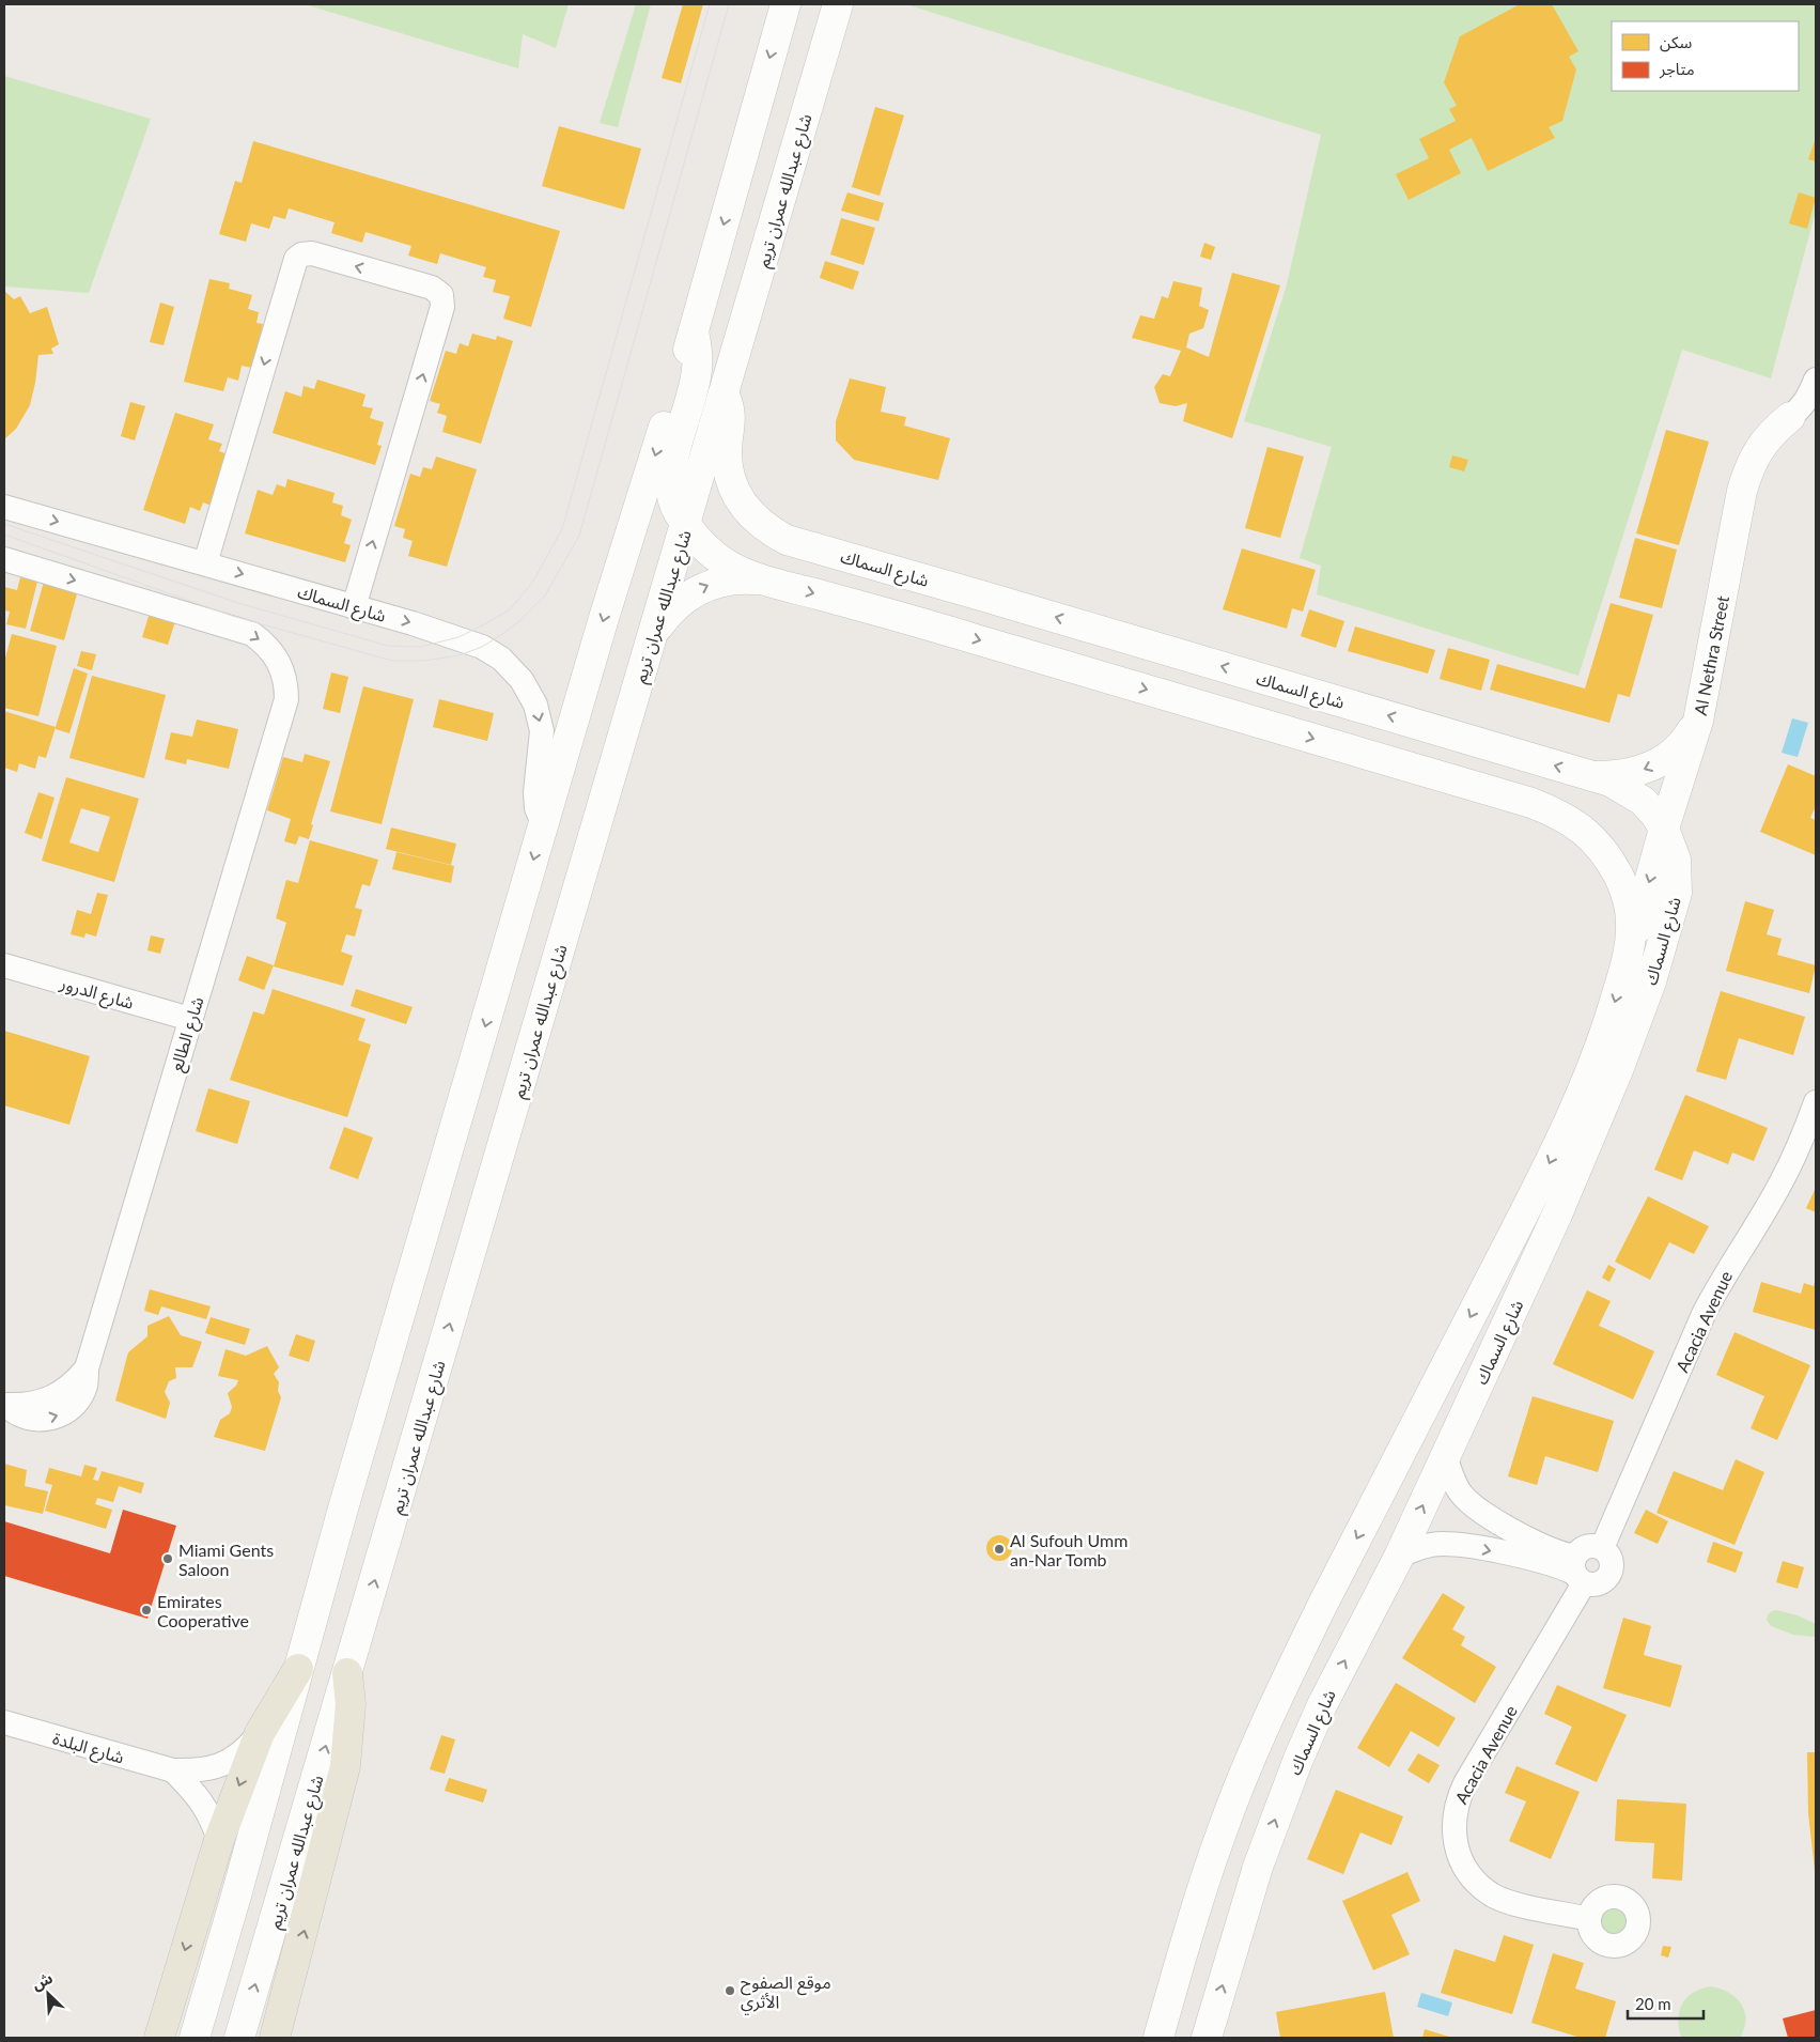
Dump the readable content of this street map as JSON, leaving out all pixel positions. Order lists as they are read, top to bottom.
{
  "streets": {
    "street": [
      "شارع عبدالله عمران تريم",
      "شارع السماك",
      "Al Nethra Street",
      "شارع الدرور",
      "شارع الطالع",
      "Acacia Avenue",
      "شارع البلدة"
    ]
  },
  "crossings": [
    ["شارع عبدالله عمران تريم", "شارع السماك"],
    ["شارع السماك", "Al Nethra Street"],
    ["شارع الدرور", "شارع الطالع"]
  ],
  "places": [
    "Al Sufouh Umm an-Nar Tomb",
    "Miami Gents Saloon",
    "Emirates Cooperative",
    "موقع الصفوح الأثري"
  ],
  "legend": ["سكن", "متاجر"],
  "scale_bar": "20 m",
  "north": "top left"
}
